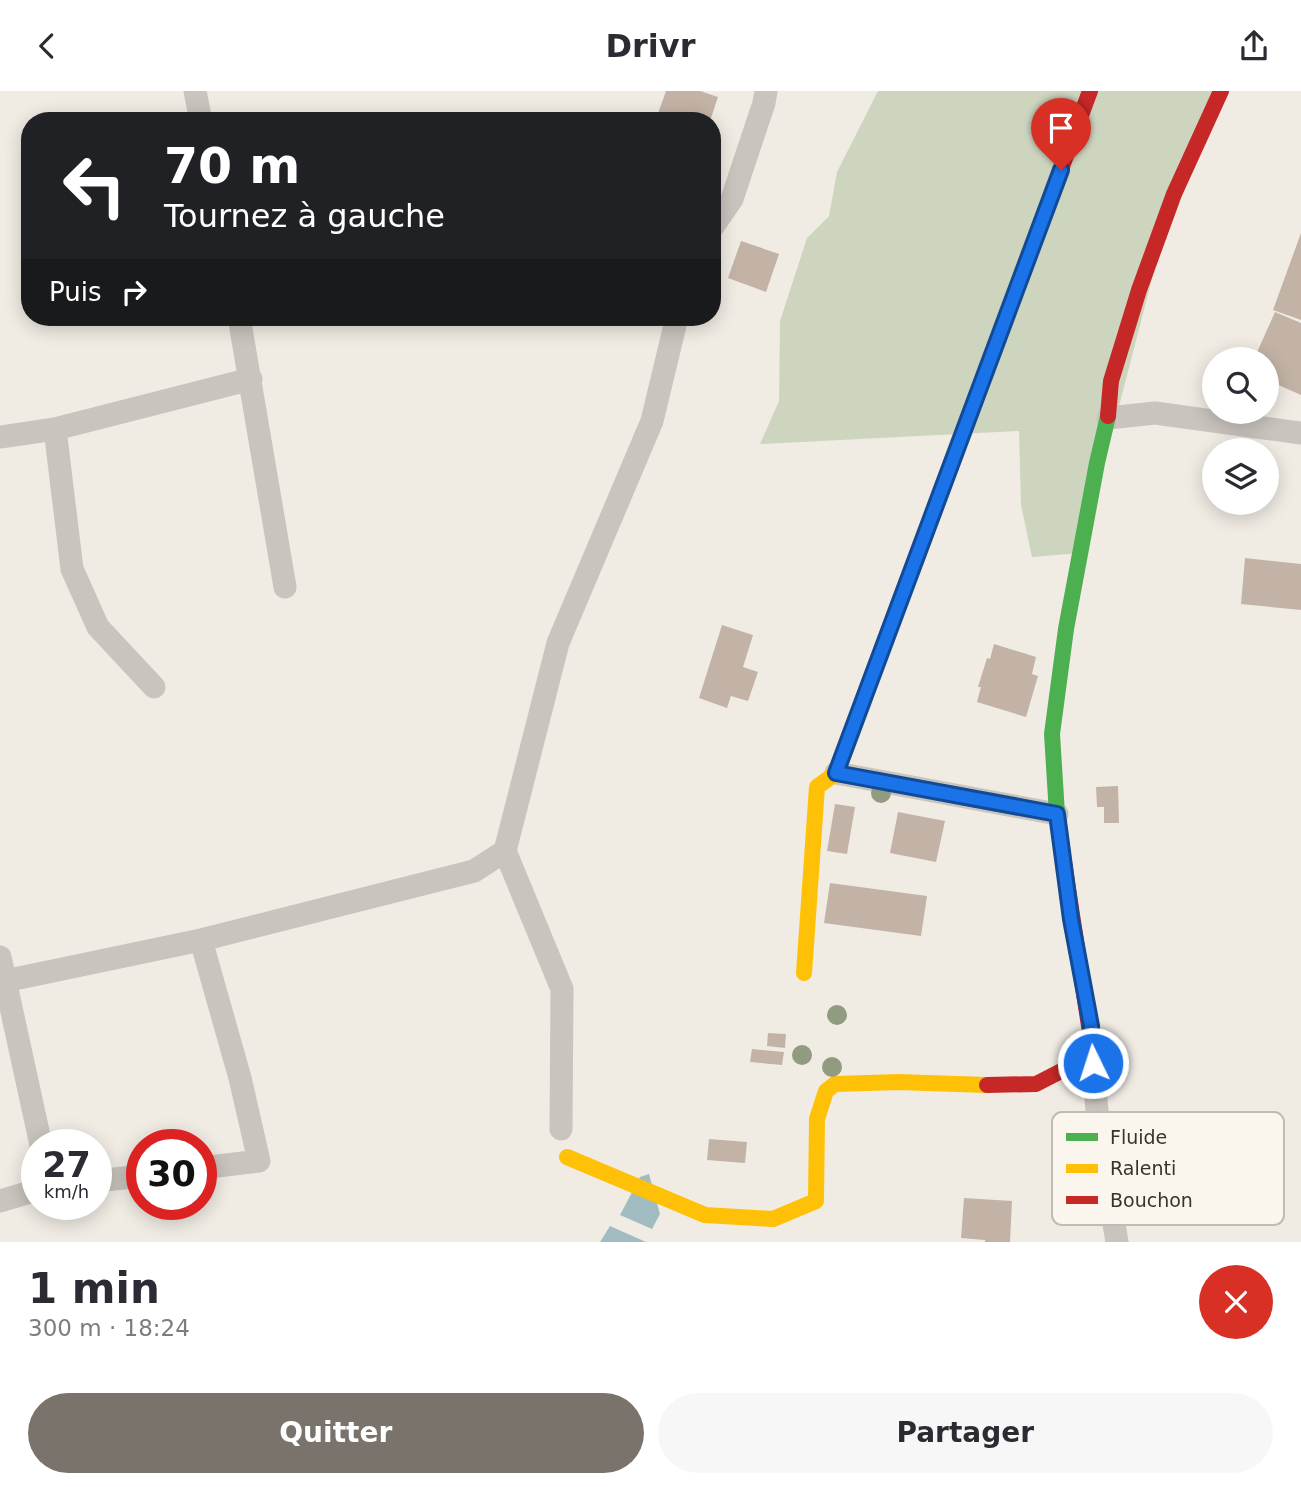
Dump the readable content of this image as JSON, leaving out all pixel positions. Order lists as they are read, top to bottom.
{
  "legend": ["Fluide", "Ralenti", "Bouchon"],
  "page": {
    "header": "Drivr",
    "turn": ["70 m", "Tournez à gauche"],
    "then": "Puis",
    "speed": "27 km/h",
    "limit": "30",
    "heading": ["1 min", "300 m · 18:24"],
    "buttons": ["Quitter", "Partager"]
  }
}
